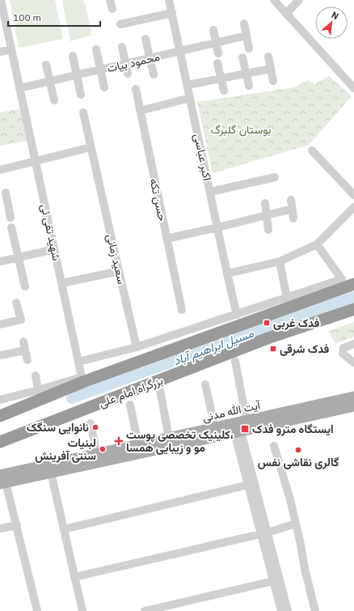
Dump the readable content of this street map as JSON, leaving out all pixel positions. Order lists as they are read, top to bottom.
{
  "streets": {
    "highway": ["بزرگراه امام علی"],
    "main road": ["آیت الله مدنی"],
    "street": [
      "محمود بیات",
      "اکبر عباسی",
      "حسن تکه",
      "شهید تقی ئی",
      "سعید زمانی"
    ]
  },
  "crossings": [
    ["محمود بیات", "اکبر عباسی"],
    ["محمود بیات", "شهید تقی ئی"]
  ],
  "water": ["مسیل ابراهیم آباد"],
  "parks": ["بوستان گلبرگ"],
  "places": {
    "transit": ["فدک غربی", "فدک شرقی", "ایستگاه مترو فدک"],
    "other": ["نانوایی سنگک", "لبنیات سنتی آفرینش", "گالری نقاشی نفس"],
    "health": ["کلینیک تخصصی پوست، مو و زیبایی همسا"]
  },
  "scale_bar": "100 m",
  "north": "top right"
}
